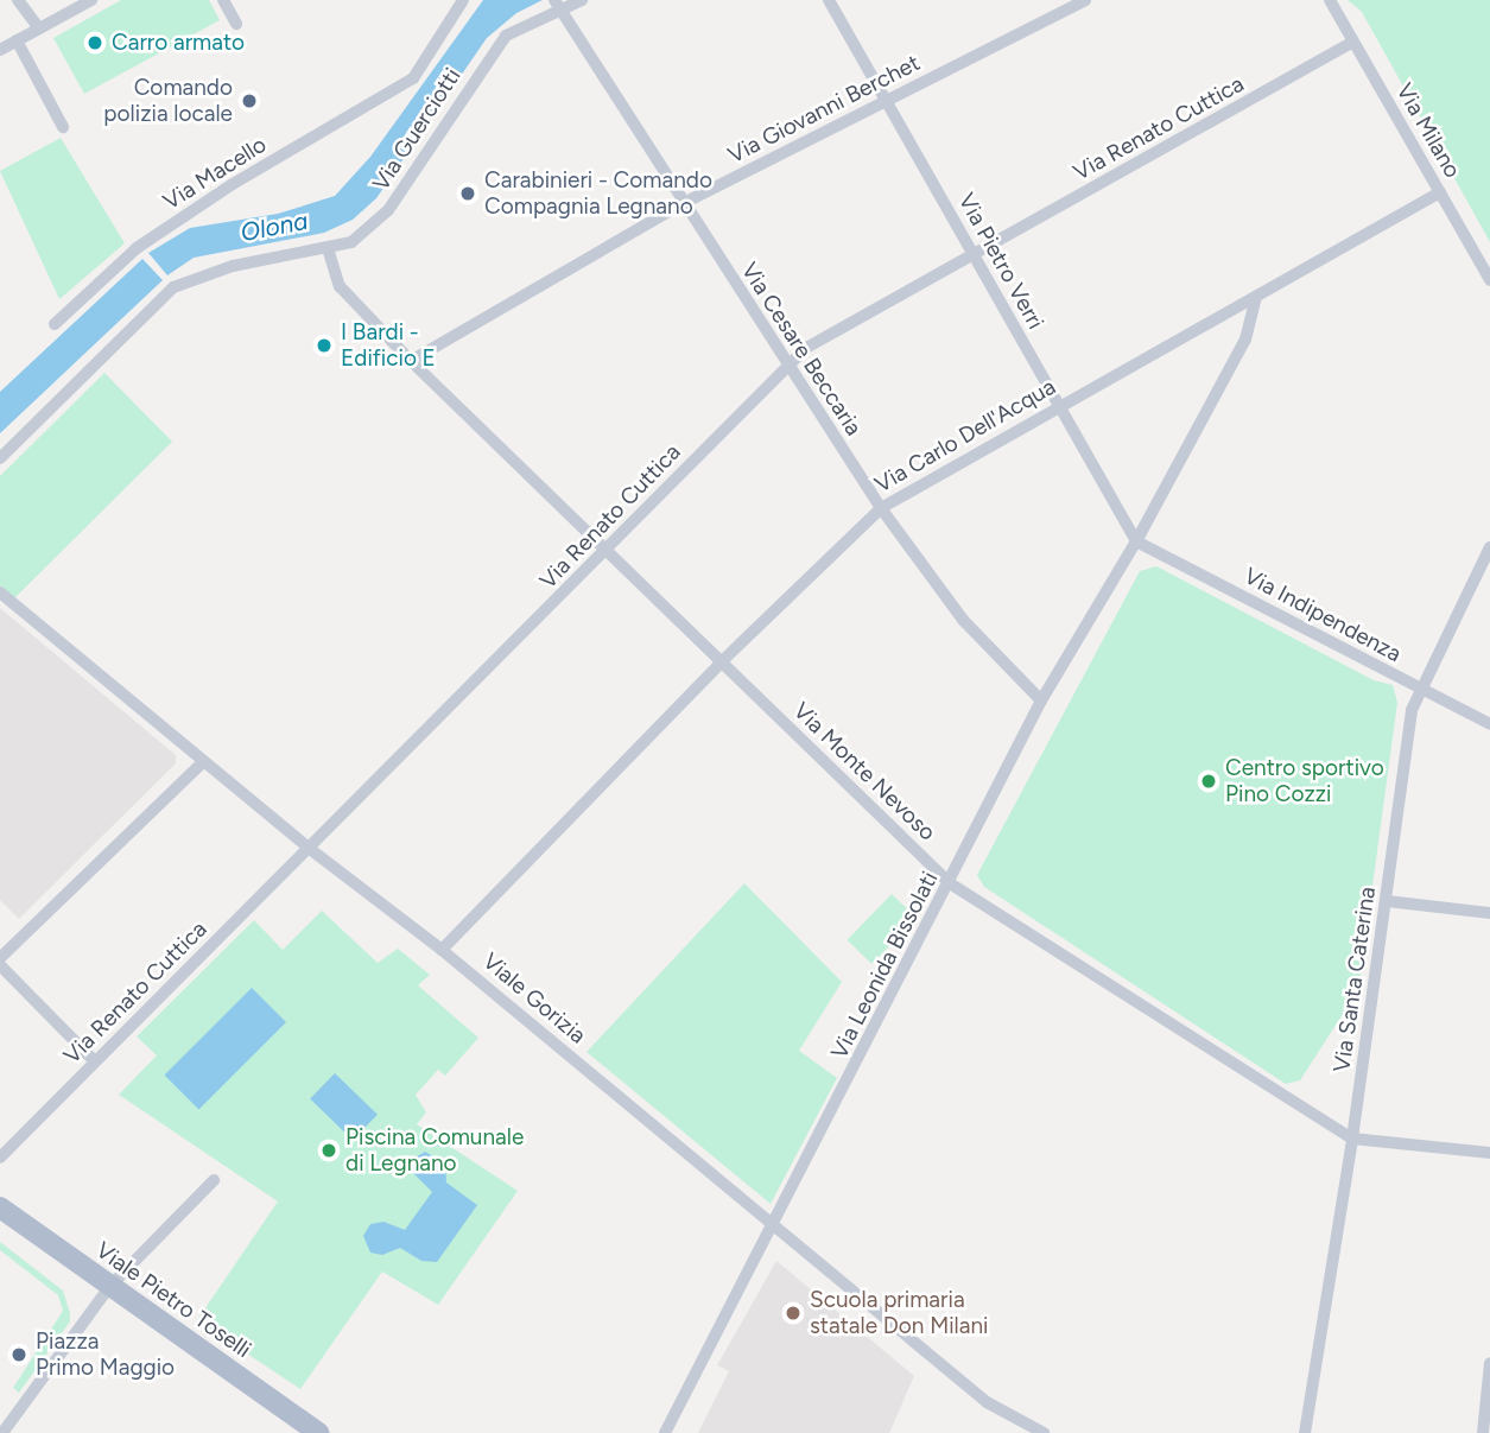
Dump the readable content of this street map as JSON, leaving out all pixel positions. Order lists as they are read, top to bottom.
{
  "streets": {
    "main road": ["Viale Pietro Toselli"],
    "street": [
      "Via Giovanni Berchet",
      "Via Renato Cuttica",
      "Via Guerciotti",
      "Via Milano",
      "Via Macello",
      "Via Pietro Verri",
      "Via Cesare Beccaria",
      "Via Carlo Dell'Acqua",
      "Via Indipendenza",
      "Via Monte Nevoso",
      "Via Leonida Bissolati",
      "Via Santa Caterina",
      "Viale Gorizia"
    ]
  },
  "crossings": [
    ["Via Giovanni Berchet", "Via Pietro Verri"],
    ["Via Giovanni Berchet", "Via Cesare Beccaria"],
    ["Via Giovanni Berchet", "Via Monte Nevoso"],
    ["Via Renato Cuttica", "Via Milano"],
    ["Via Renato Cuttica", "Via Pietro Verri"],
    ["Via Renato Cuttica", "Via Cesare Beccaria"],
    ["Via Renato Cuttica", "Via Monte Nevoso"],
    ["Via Renato Cuttica", "Viale Gorizia"],
    ["Via Guerciotti", "Via Cesare Beccaria"],
    ["Via Guerciotti", "Via Monte Nevoso"],
    ["Via Milano", "Via Carlo Dell'Acqua"],
    ["Via Pietro Verri", "Via Carlo Dell'Acqua"],
    ["Via Pietro Verri", "Via Indipendenza"],
    ["Via Pietro Verri", "Via Leonida Bissolati"],
    ["Via Cesare Beccaria", "Via Carlo Dell'Acqua"],
    ["Via Cesare Beccaria", "Via Leonida Bissolati"],
    ["Via Carlo Dell'Acqua", "Via Monte Nevoso"],
    ["Via Carlo Dell'Acqua", "Via Leonida Bissolati"],
    ["Via Carlo Dell'Acqua", "Viale Gorizia"],
    ["Via Indipendenza", "Via Leonida Bissolati"],
    ["Via Indipendenza", "Via Santa Caterina"],
    ["Via Monte Nevoso", "Via Leonida Bissolati"],
    ["Via Monte Nevoso", "Via Santa Caterina"],
    ["Via Leonida Bissolati", "Viale Gorizia"]
  ],
  "water": ["Olona"],
  "places": [
    "Carro armato",
    "Comando polizia locale",
    "Carabinieri - Comando Compagnia Legnano",
    "I Bardi - Edificio E",
    "Centro sportivo Pino Cozzi",
    "Piscina Comunale di Legnano",
    "Scuola primaria statale Don Milani",
    "Piazza Primo Maggio"
  ]
}
